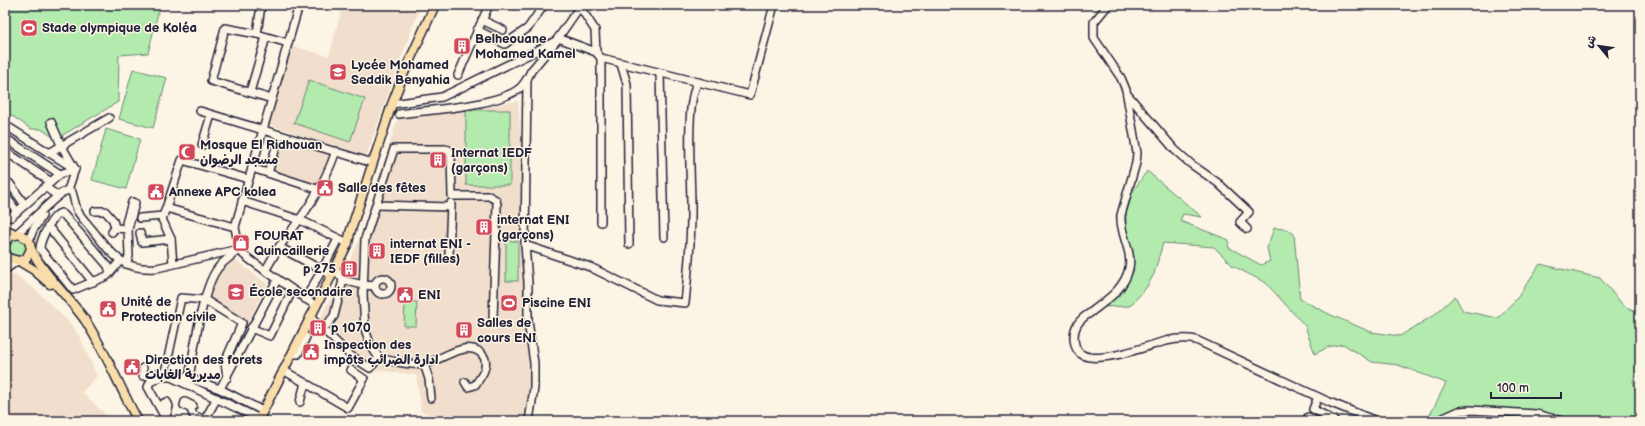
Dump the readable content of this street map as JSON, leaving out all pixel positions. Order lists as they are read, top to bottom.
{
  "places": {
    "sports": ["Stade olympique de Koléa", "Piscine ENI"],
    "building": [
      "Belheouane Mohamed Kamel",
      "Internat IEDF (garçons)",
      "internat ENI (garçons)",
      "internat ENI - IEDF (filles)",
      "p 275",
      "p 1070",
      "Salles de cours ENI"
    ],
    "school or university": ["Lycée Mohamed Seddik Benyahia", "École secondaire"],
    "mosque": ["Mosque El Ridhouan مسجد الرضوان"],
    "public building": [
      "Salle des fêtes",
      "Annexe APC kolea",
      "ENI",
      "Unité de Protection civile",
      "Inspection des impôts ادارة الضرائب",
      "Direction des forets مديرية الغابات"
    ],
    "shop": ["FOURAT Quincaillerie"]
  },
  "scale_bar": "100 m",
  "north": "top left"
}
